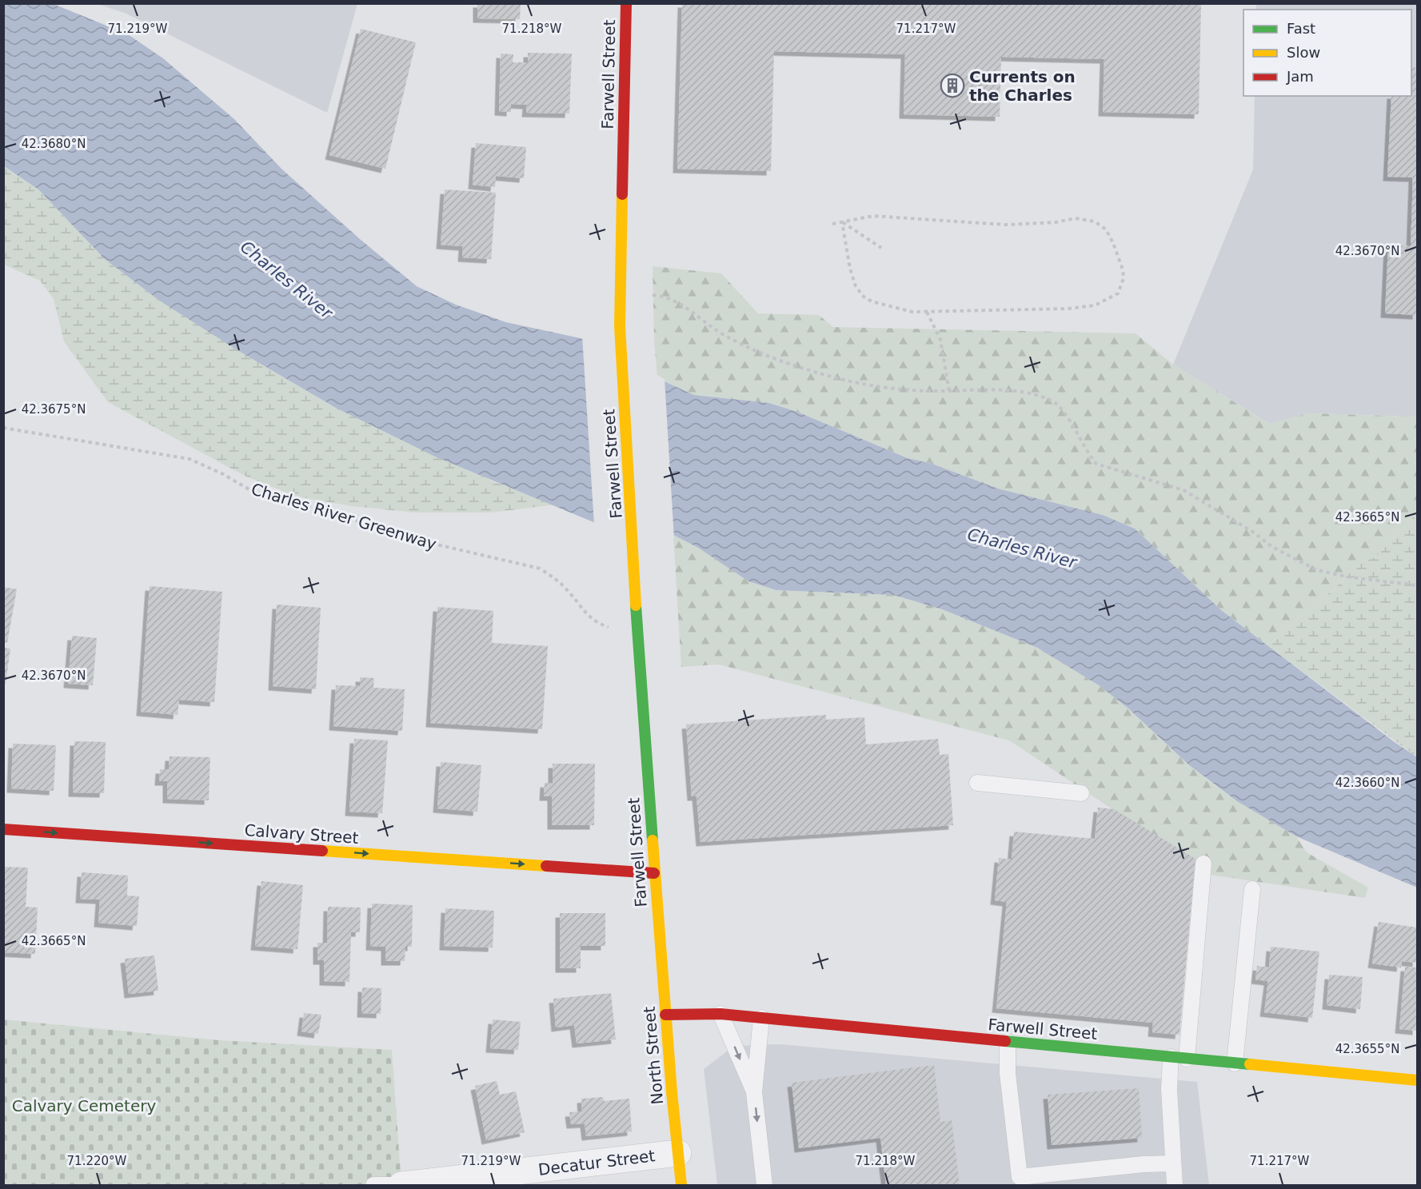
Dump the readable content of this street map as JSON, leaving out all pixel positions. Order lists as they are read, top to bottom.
{
  "streets": {
    "street": [
      "Farwell Street",
      "Calvary Street",
      "North Street",
      "Decatur Street"
    ],
    "path": ["Charles River Greenway"]
  },
  "crossings": [
    ["Farwell Street", "Calvary Street"],
    ["Farwell Street", "North Street"],
    ["North Street", "Decatur Street"]
  ],
  "one_way": ["Calvary Street"],
  "water": ["Charles River"],
  "parks": ["Calvary Cemetery"],
  "places": {
    "building": ["Currents on the Charles"]
  },
  "legend": ["Fast", "Slow", "Jam"],
  "coordinates": [
    "71.219°W",
    "71.218°W",
    "71.217°W",
    "42.3680°N",
    "42.3670°N",
    "42.3675°N",
    "42.3665°N",
    "42.3660°N",
    "42.3655°N",
    "71.220°W"
  ]
}
